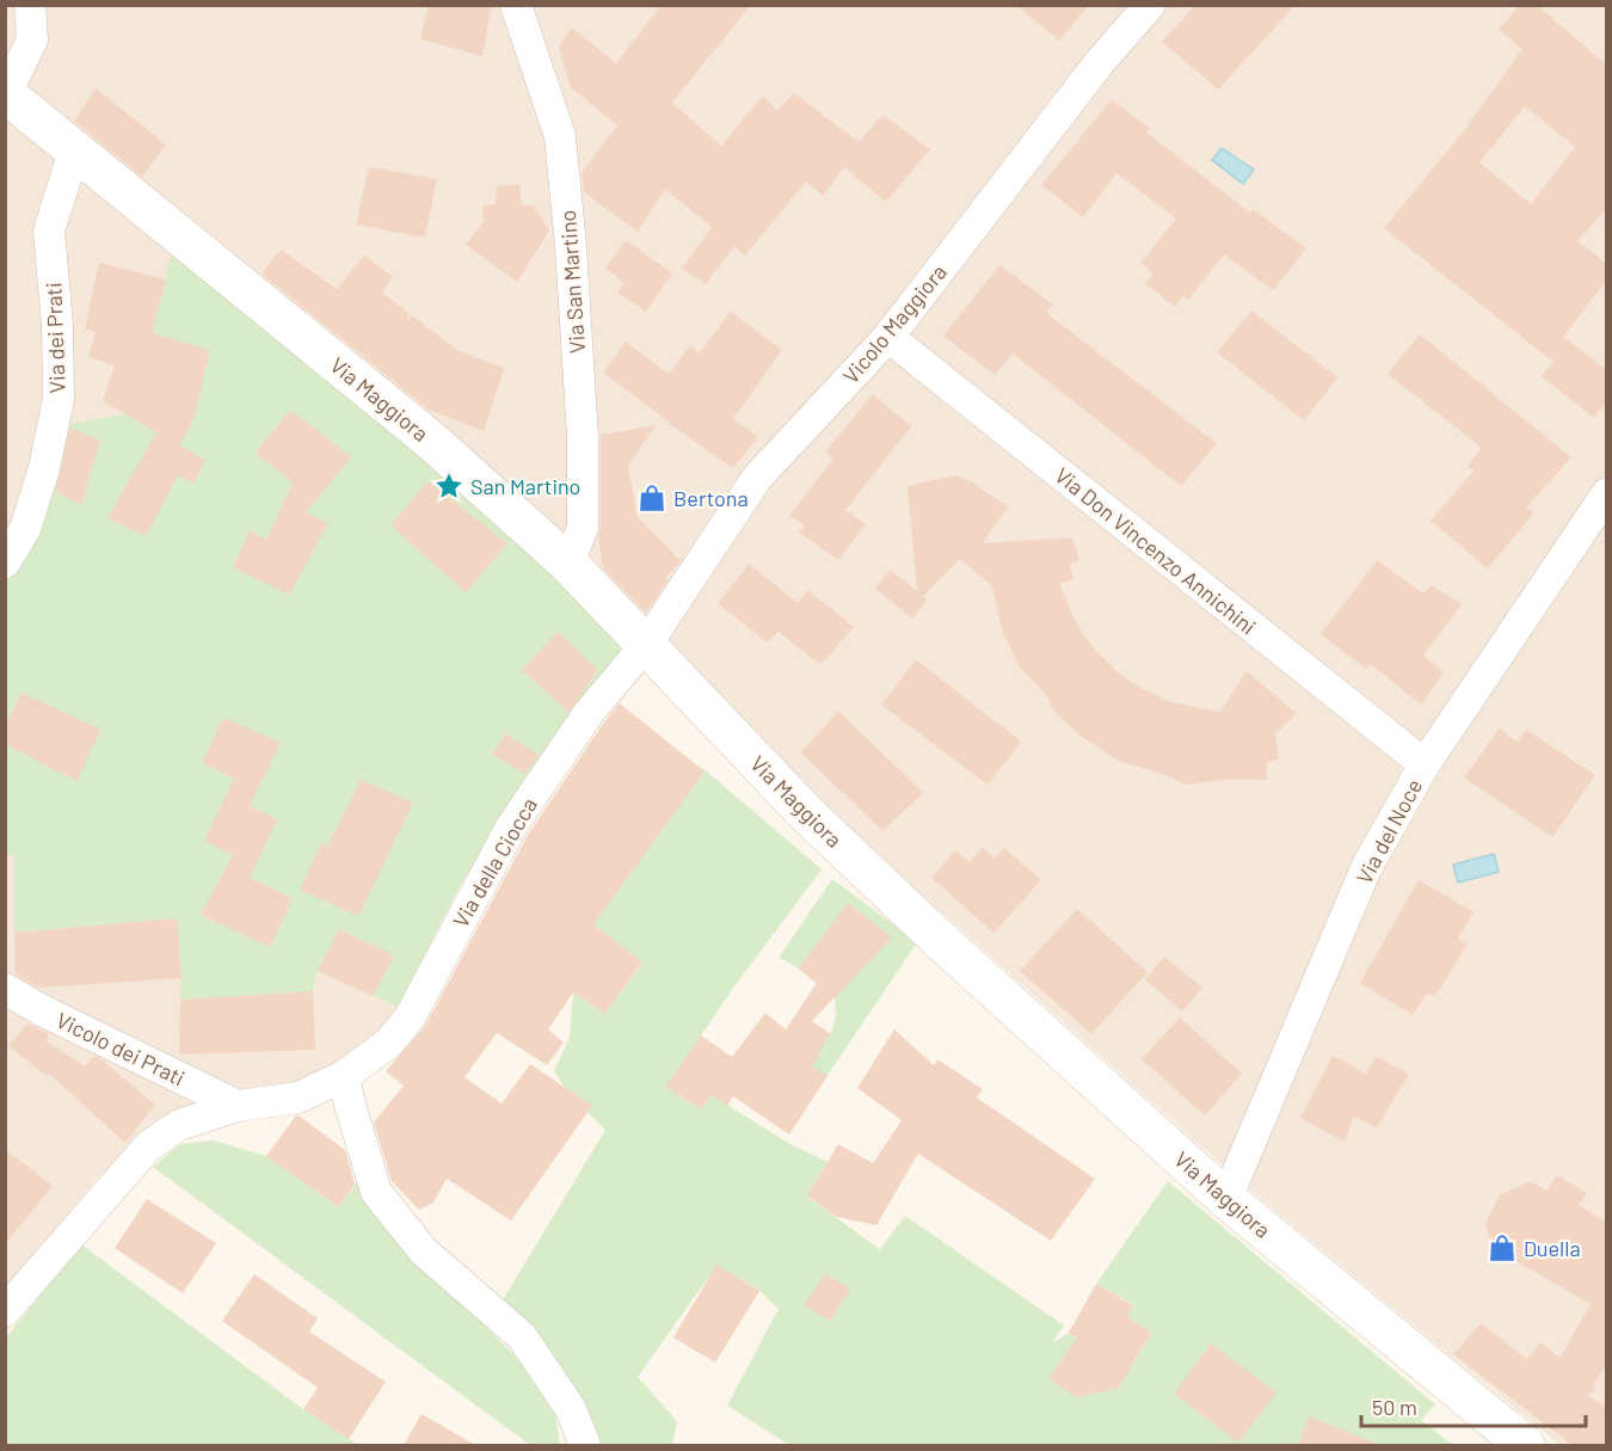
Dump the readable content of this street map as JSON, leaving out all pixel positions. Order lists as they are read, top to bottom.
{
  "streets": {
    "street": [
      "Via San Martino",
      "Vicolo Maggiora",
      "Via dei Prati",
      "Via Maggiora",
      "Via Don Vincenzo Annichini",
      "Via del Noce",
      "Via della Ciocca",
      "Vicolo dei Prati"
    ]
  },
  "crossings": [
    ["Via San Martino", "Via Maggiora"],
    ["Vicolo Maggiora", "Via Maggiora"],
    ["Vicolo Maggiora", "Via Don Vincenzo Annichini"],
    ["Vicolo Maggiora", "Via della Ciocca"],
    ["Via dei Prati", "Via Maggiora"],
    ["Via Maggiora", "Via del Noce"],
    ["Via Maggiora", "Via della Ciocca"],
    ["Via Don Vincenzo Annichini", "Via del Noce"],
    ["Via della Ciocca", "Vicolo dei Prati"]
  ],
  "places": {
    "place": ["San Martino"],
    "shop": ["Bertona", "Duella"]
  },
  "scale_bar": "50 m"
}
